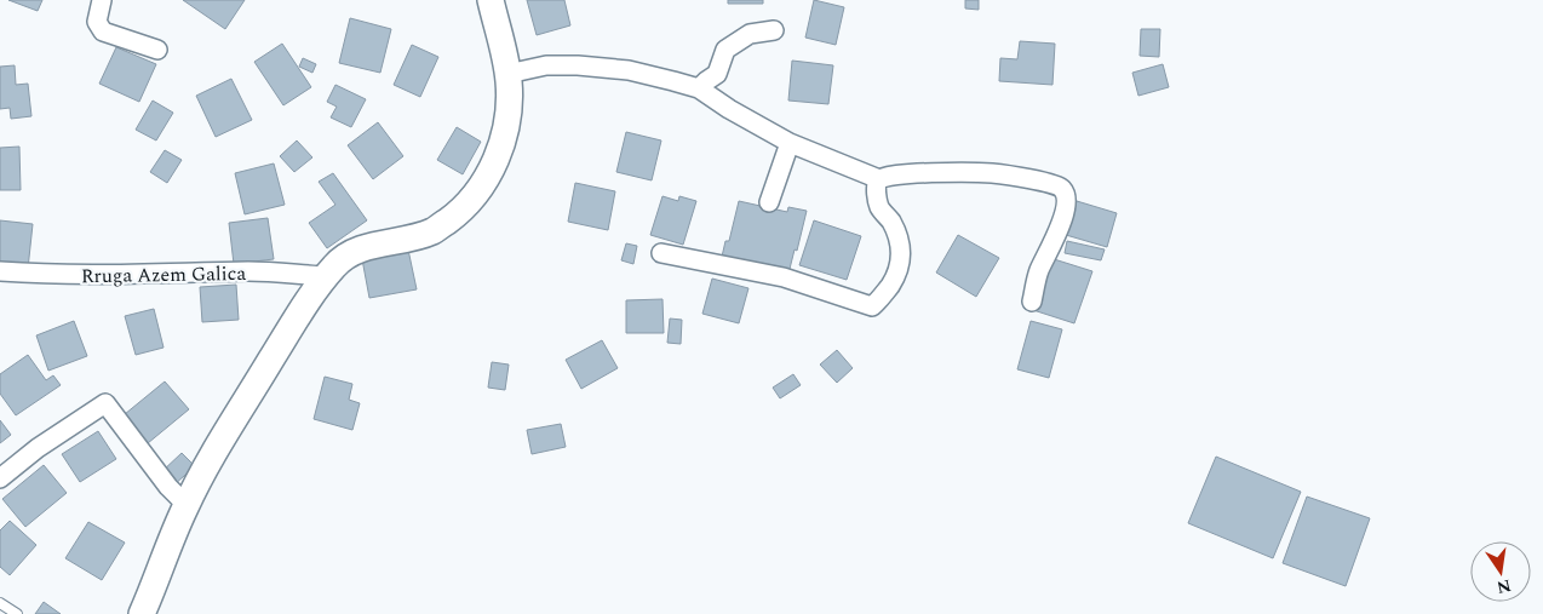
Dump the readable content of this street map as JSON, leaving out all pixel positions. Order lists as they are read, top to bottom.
{
  "streets": {
    "street": ["Rruga Azem Galica"]
  },
  "north": "bottom"
}
